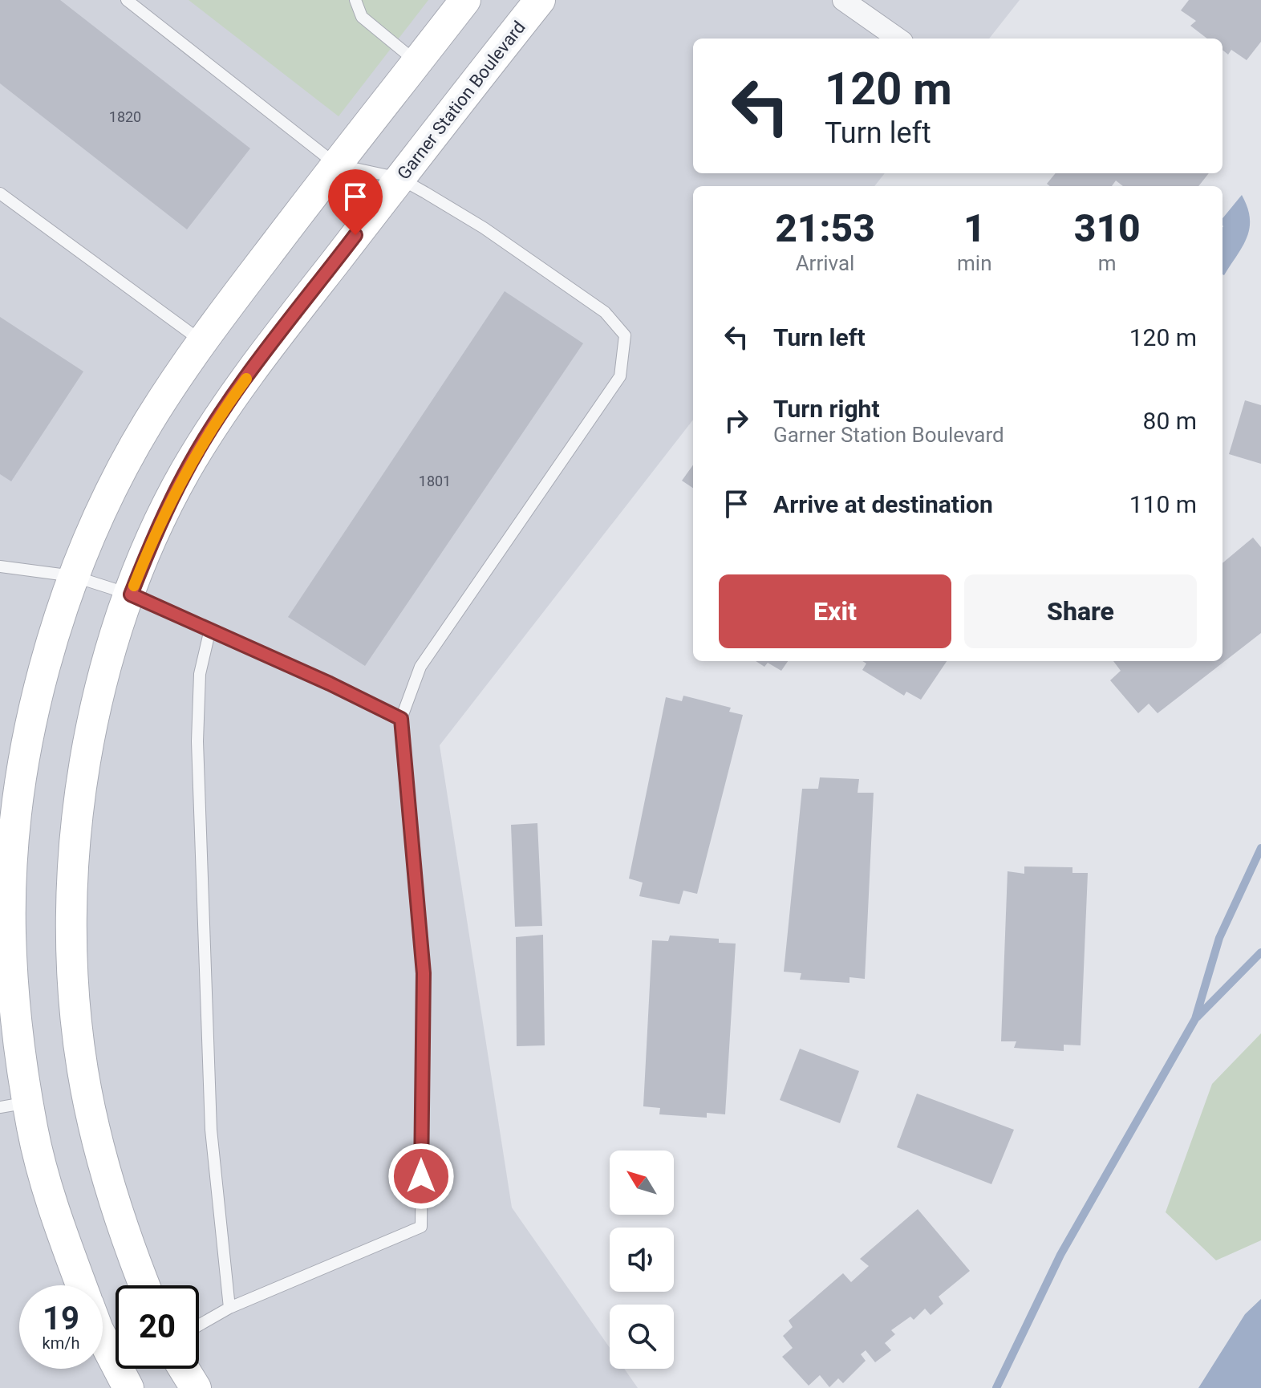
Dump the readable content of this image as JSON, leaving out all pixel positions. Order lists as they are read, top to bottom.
{
  "streets": {
    "street": ["Garner Station Boulevard"]
  },
  "house_numbers": ["1820", "1801"],
  "north": "top left",
  "page": {
    "turn": ["120 m", "Turn left"],
    "eta": [
      "21:53",
      "Arrival",
      "1",
      "min",
      "310",
      "m"
    ],
    "list": [
      {
        "name": "Turn left",
        "value": "120 m"
      },
      {
        "name": "Turn right",
        "note": "Garner Station Boulevard",
        "value": "80 m"
      },
      {
        "name": "Arrive at destination",
        "value": "110 m"
      }
    ],
    "buttons": ["Exit", "Share"],
    "speed": "19 km/h",
    "limit": "20"
  }
}
